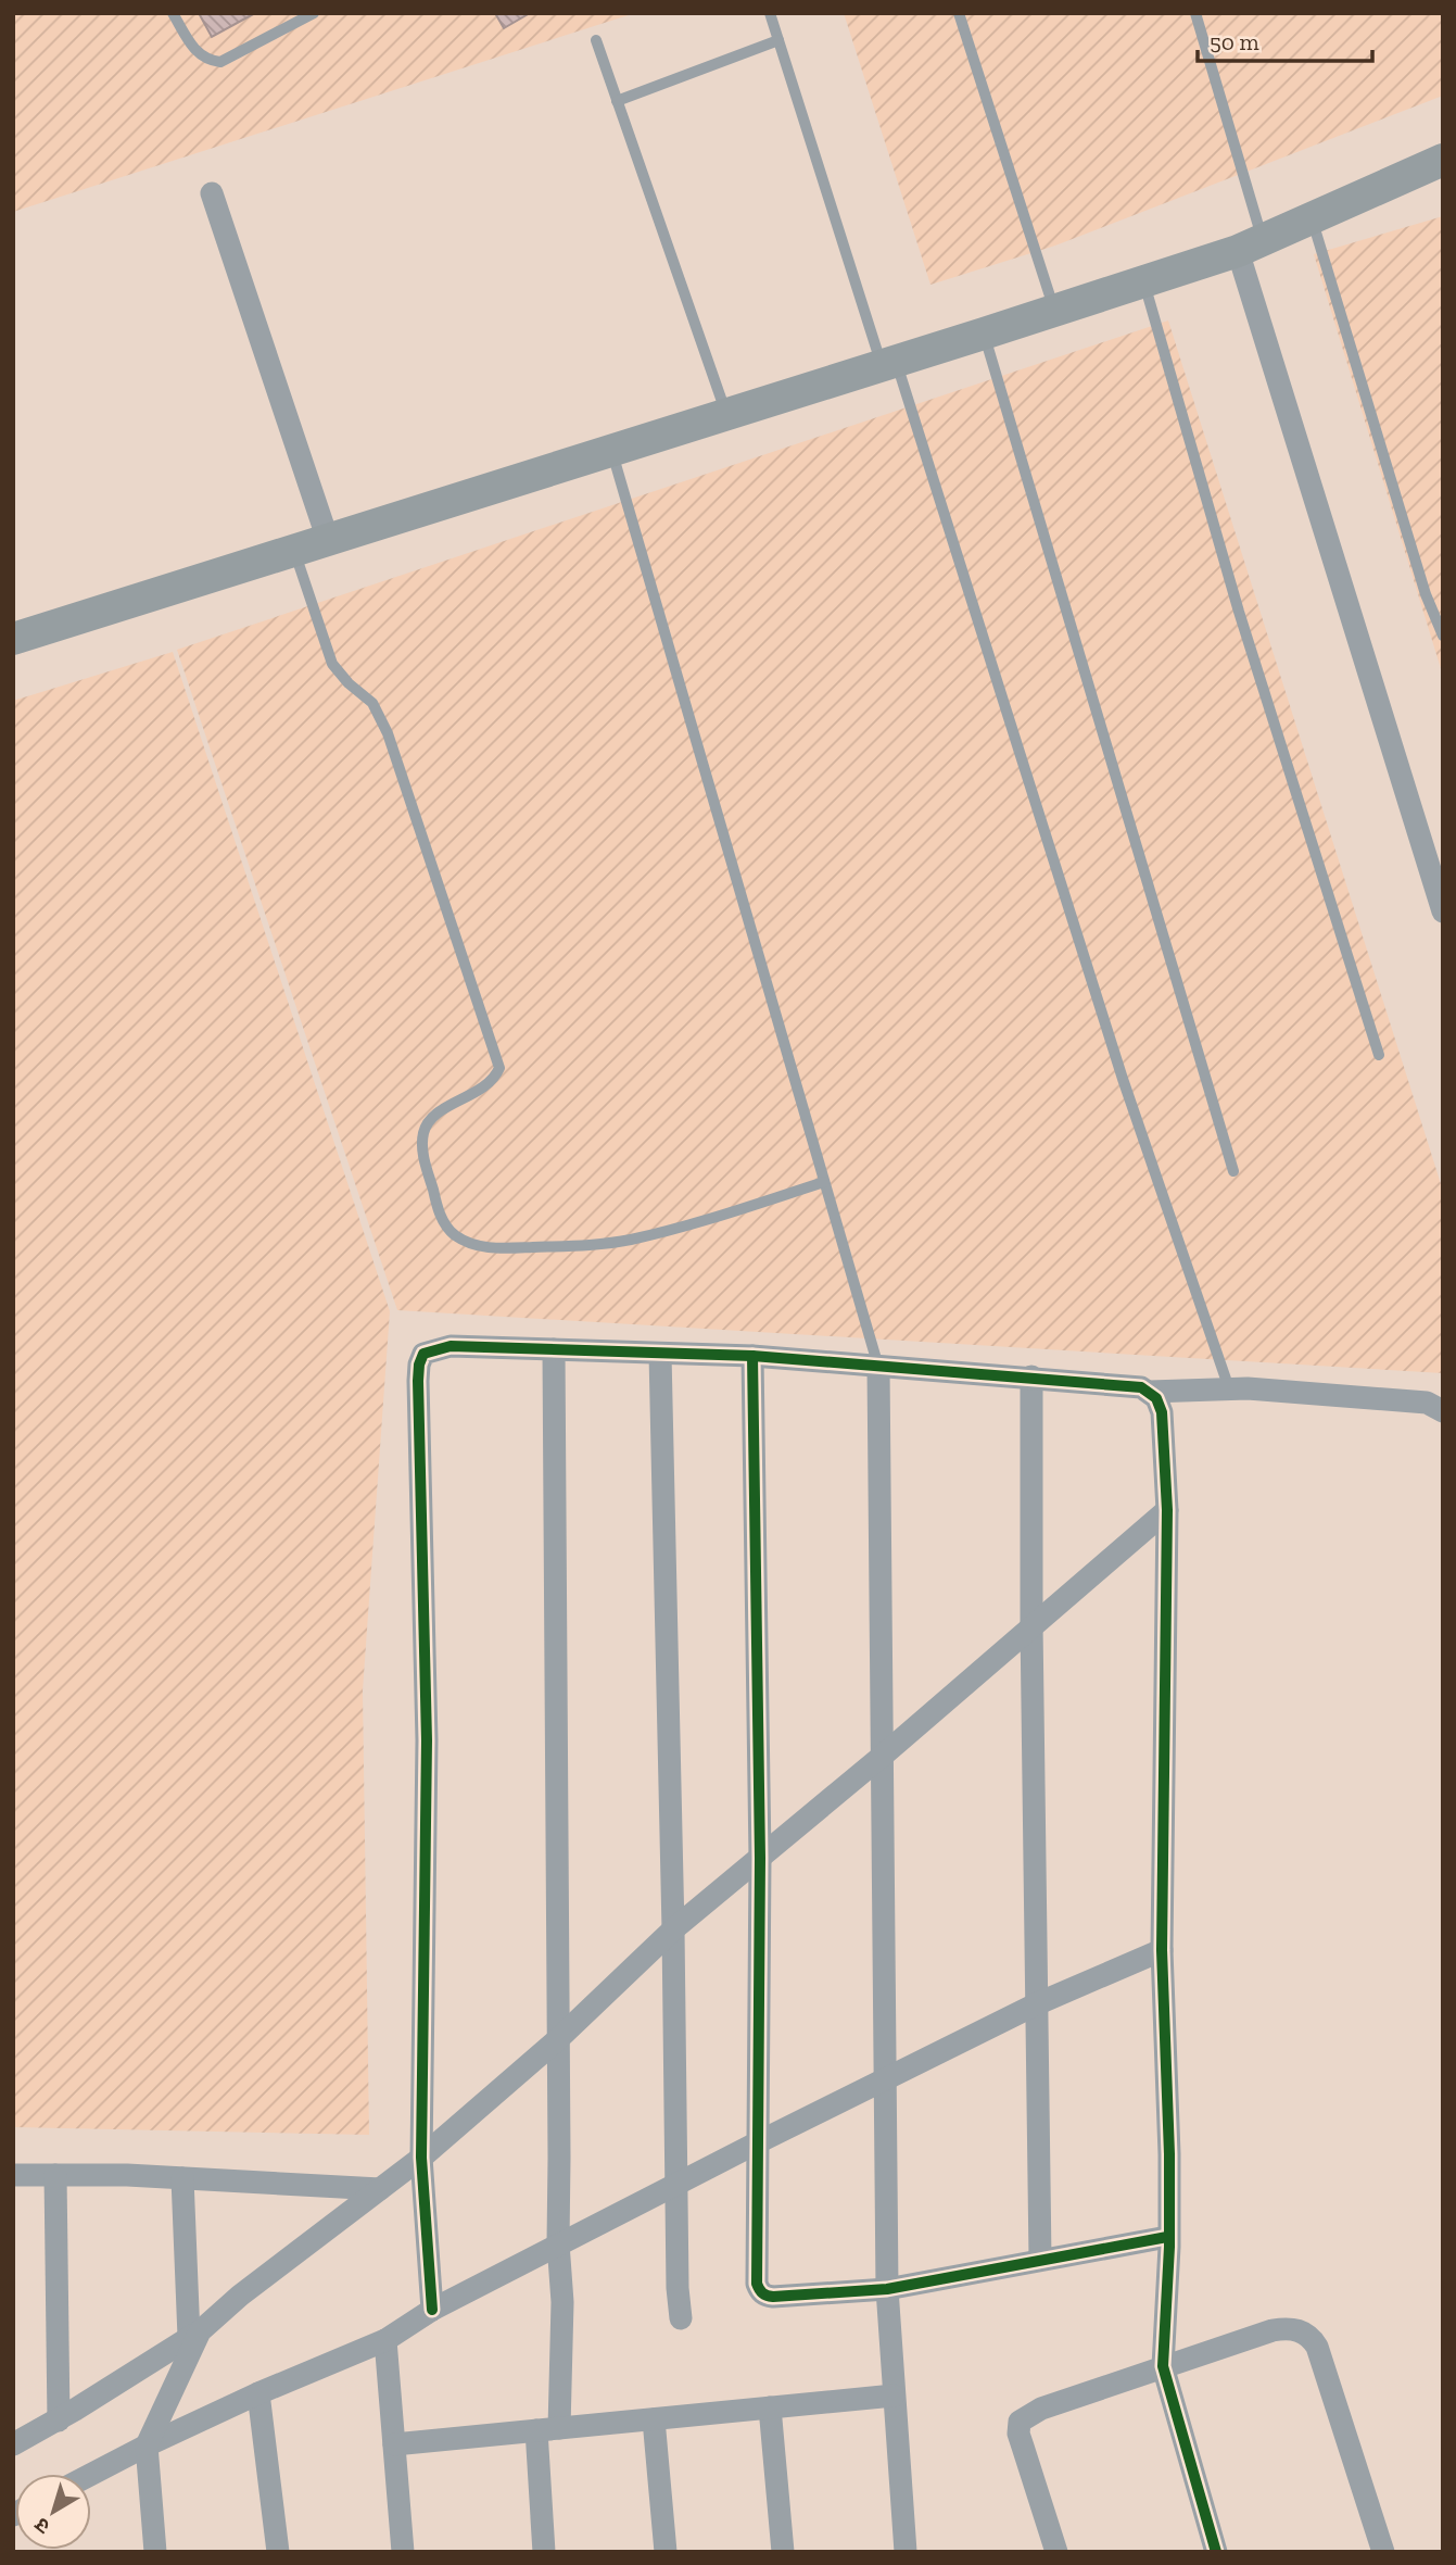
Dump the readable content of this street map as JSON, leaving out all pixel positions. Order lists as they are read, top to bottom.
{
  "scale_bar": "50 m",
  "north": "bottom left"
}
